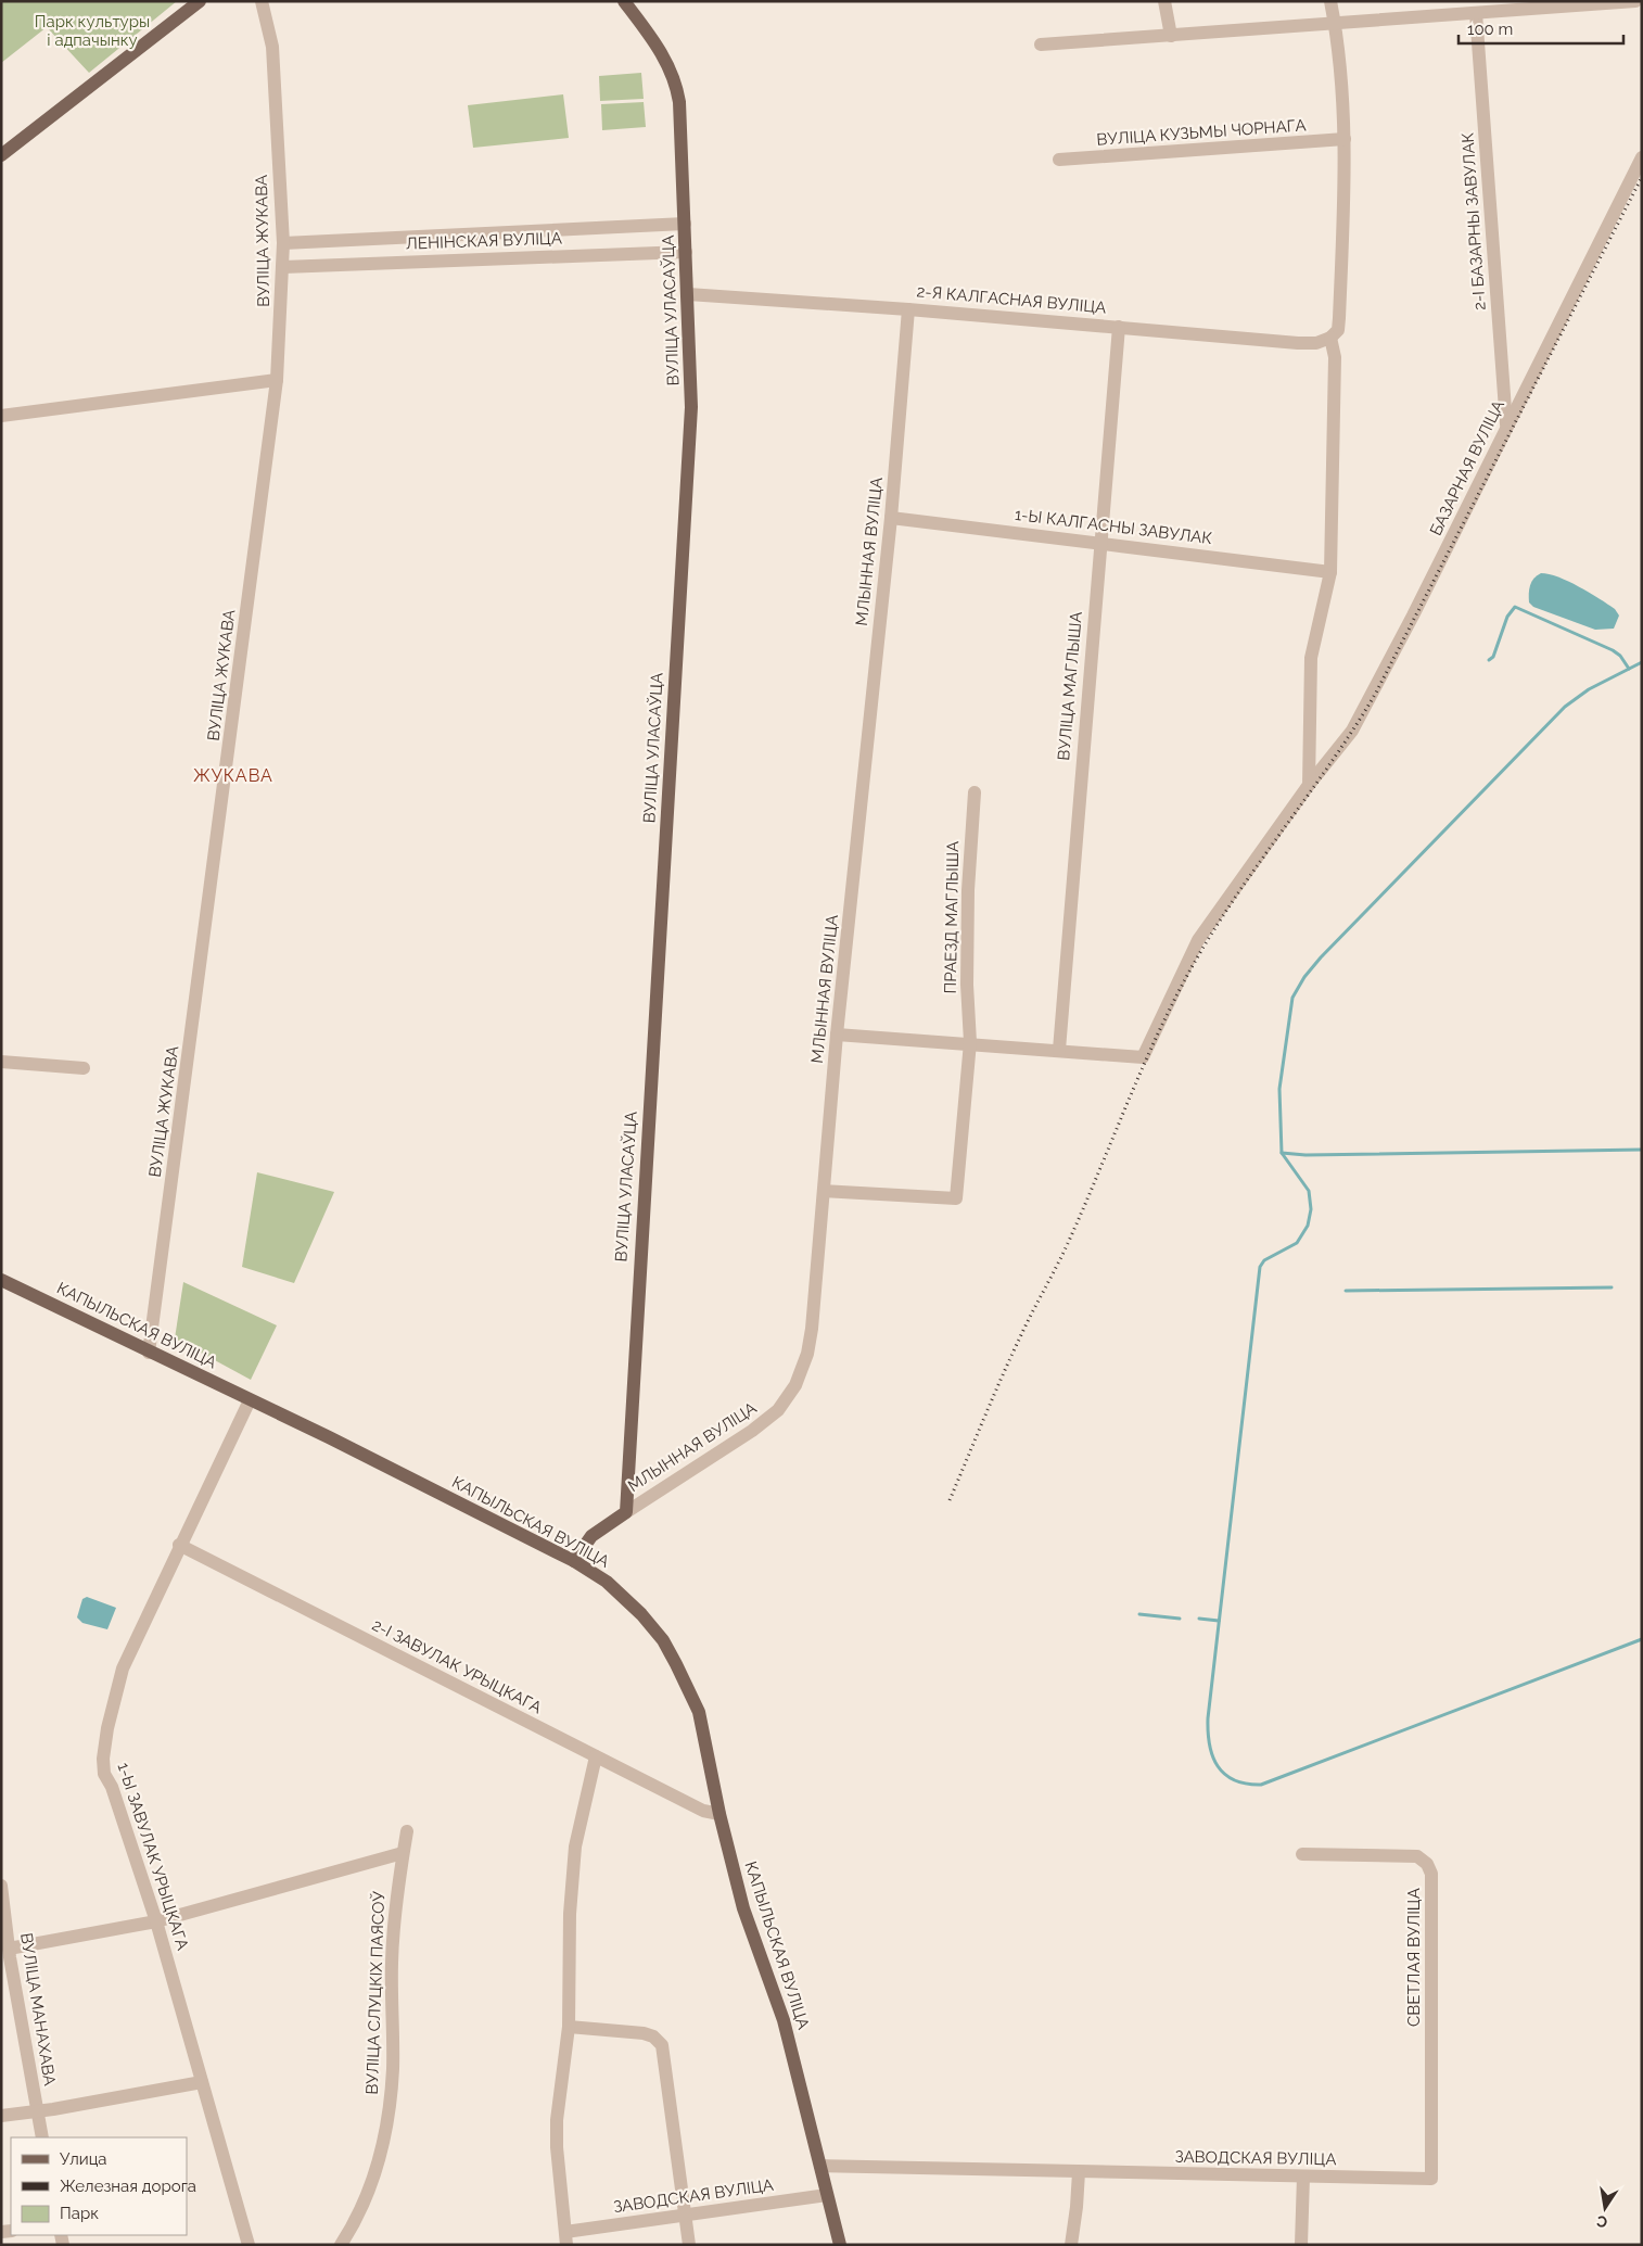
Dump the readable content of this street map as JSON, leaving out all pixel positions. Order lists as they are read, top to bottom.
{
  "streets": {
    "main road": ["ВУЛІЦА УЛАСАЎЦА", "МЛЫННАЯ ВУЛІЦА", "КАПЫЛЬСКАЯ ВУЛІЦА"],
    "street": [
      "ВУЛІЦА КУЗЬМЫ ЧОРНАГА",
      "2-І БАЗАРНЫ ЗАВУЛАК",
      "ВУЛІЦА ЖУКАВА",
      "ЛЕНІНСКАЯ ВУЛІЦА",
      "2-Я КАЛГАСНАЯ ВУЛІЦА",
      "БАЗАРНАЯ ВУЛІЦА",
      "1-Ы КАЛГАСНЫ ЗАВУЛАК",
      "ВУЛІЦА МАГЛЫША",
      "ПРАЕЗД МАГЛЫША",
      "2-І ЗАВУЛАК УРЫЦКАГА",
      "1-Ы ЗАВУЛАК УРЫЦКАГА",
      "СВЕТЛАЯ ВУЛІЦА",
      "ВУЛІЦА СЛУЦКІХ ПАЯСОЎ",
      "ВУЛІЦА МАНАХАВА",
      "ЗАВОДСКАЯ ВУЛІЦА"
    ]
  },
  "crossings": [
    ["2-І БАЗАРНЫ ЗАВУЛАК", "БАЗАРНАЯ ВУЛІЦА"],
    ["ВУЛІЦА ЖУКАВА", "ЛЕНІНСКАЯ ВУЛІЦА"],
    ["ВУЛІЦА ЖУКАВА", "КАПЫЛЬСКАЯ ВУЛІЦА"],
    ["ЛЕНІНСКАЯ ВУЛІЦА", "ВУЛІЦА УЛАСАЎЦА"],
    ["2-Я КАЛГАСНАЯ ВУЛІЦА", "ВУЛІЦА УЛАСАЎЦА"],
    ["2-Я КАЛГАСНАЯ ВУЛІЦА", "МЛЫННАЯ ВУЛІЦА"],
    ["2-Я КАЛГАСНАЯ ВУЛІЦА", "ВУЛІЦА МАГЛЫША"],
    ["ВУЛІЦА УЛАСАЎЦА", "МЛЫННАЯ ВУЛІЦА"],
    ["БАЗАРНАЯ ВУЛІЦА", "ВУЛІЦА МАГЛЫША"],
    ["1-Ы КАЛГАСНЫ ЗАВУЛАК", "МЛЫННАЯ ВУЛІЦА"],
    ["1-Ы КАЛГАСНЫ ЗАВУЛАК", "ВУЛІЦА МАГЛЫША"],
    ["МЛЫННАЯ ВУЛІЦА", "ПРАЕЗД МАГЛЫША"],
    ["МЛЫННАЯ ВУЛІЦА", "КАПЫЛЬСКАЯ ВУЛІЦА"],
    ["КАПЫЛЬСКАЯ ВУЛІЦА", "2-І ЗАВУЛАК УРЫЦКАГА"],
    ["КАПЫЛЬСКАЯ ВУЛІЦА", "1-Ы ЗАВУЛАК УРЫЦКАГА"],
    ["КАПЫЛЬСКАЯ ВУЛІЦА", "ЗАВОДСКАЯ ВУЛІЦА"],
    ["2-І ЗАВУЛАК УРЫЦКАГА", "1-Ы ЗАВУЛАК УРЫЦКАГА"],
    ["СВЕТЛАЯ ВУЛІЦА", "ЗАВОДСКАЯ ВУЛІЦА"]
  ],
  "districts": ["ЖУКАВА"],
  "parks": ["Парк культуры і адпачынку"],
  "legend": ["Улица", "Железная дорога", "Парк"],
  "scale_bar": "100 m",
  "north": "bottom"
}
